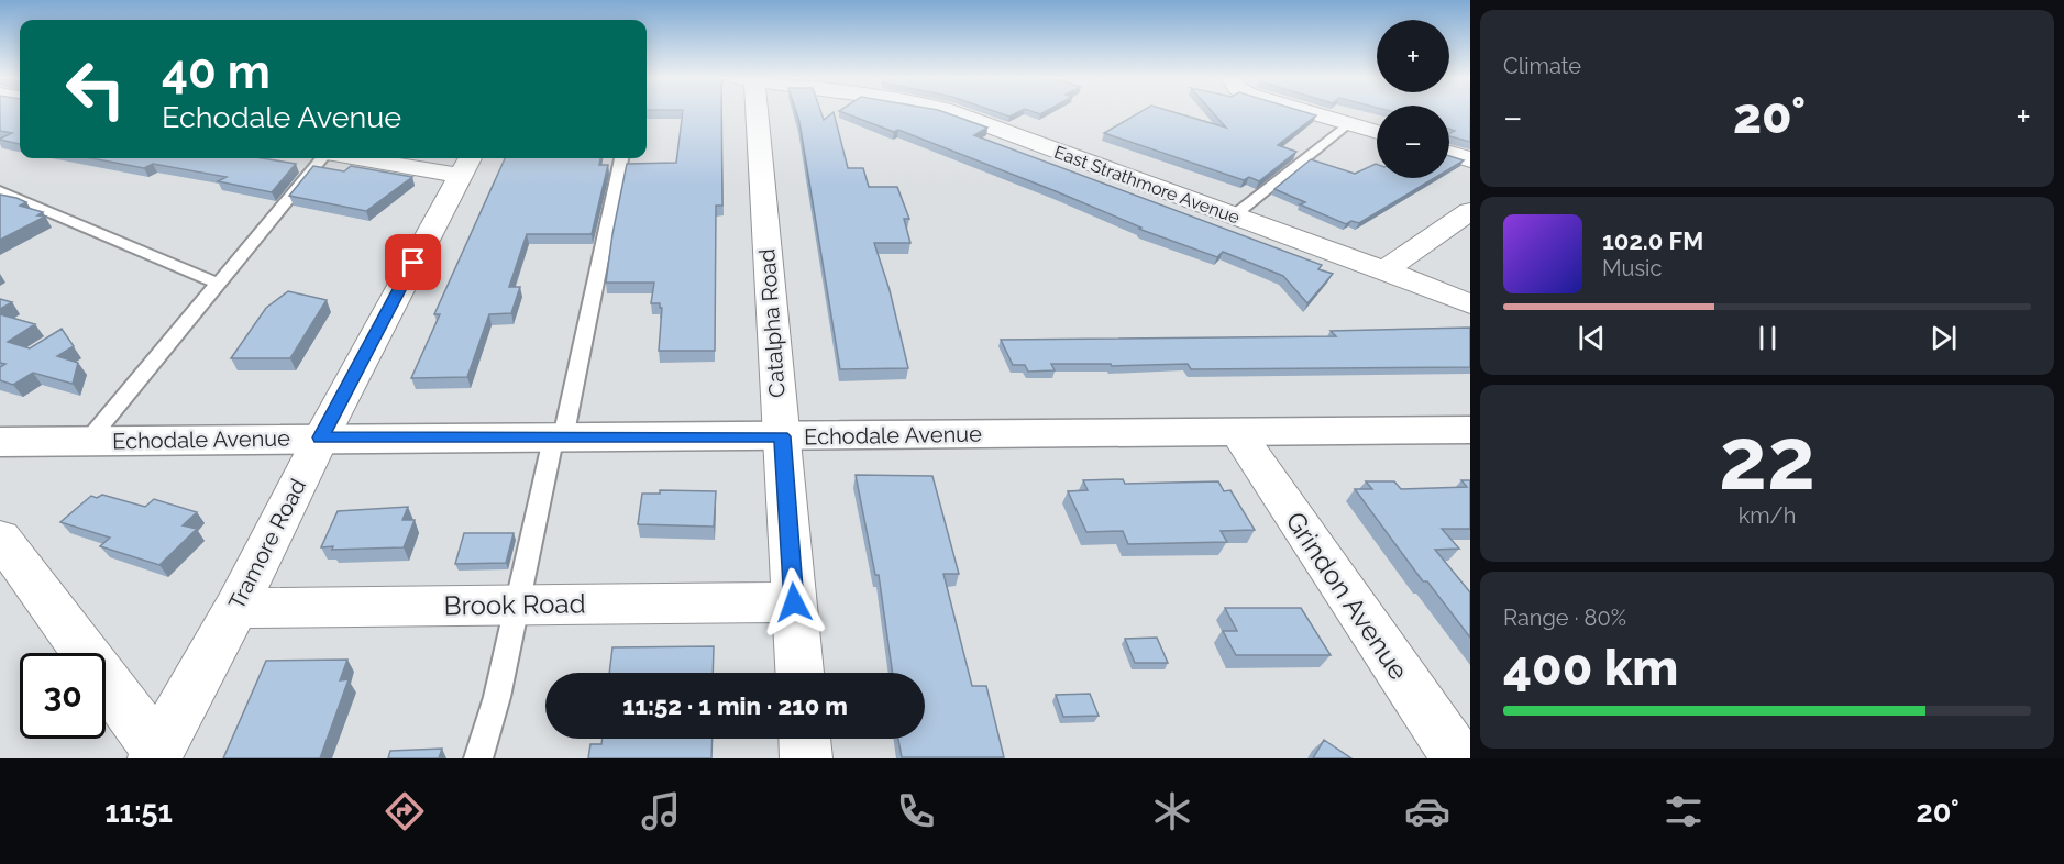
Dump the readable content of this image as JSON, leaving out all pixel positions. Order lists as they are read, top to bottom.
{
  "streets": {
    "main road": ["Echodale Avenue"],
    "street": [
      "East Strathmore Avenue",
      "Catalpha Road",
      "Tramore Road",
      "Grindon Avenue",
      "Brook Road"
    ]
  },
  "crossings": [
    ["Catalpha Road", "Echodale Avenue"],
    ["Catalpha Road", "Brook Road"],
    ["Echodale Avenue", "Tramore Road"],
    ["Echodale Avenue", "Grindon Avenue"],
    ["Tramore Road", "Brook Road"]
  ],
  "page": {
    "tile": [
      "Climate",
      ["22", "km/h"],
      ["Range · 80%", "400 km"]
    ],
    "map_buttons": ["+", "−"],
    "turn": ["40 m", "Echodale Avenue"],
    "heat": ["−", "20°", "+"],
    "song": ["102.0 FM", "Music"],
    "limit": "30",
    "trip": "11:52 · 1 min · 210 m",
    "tabs": ["11:51", "20°"]
  }
}
